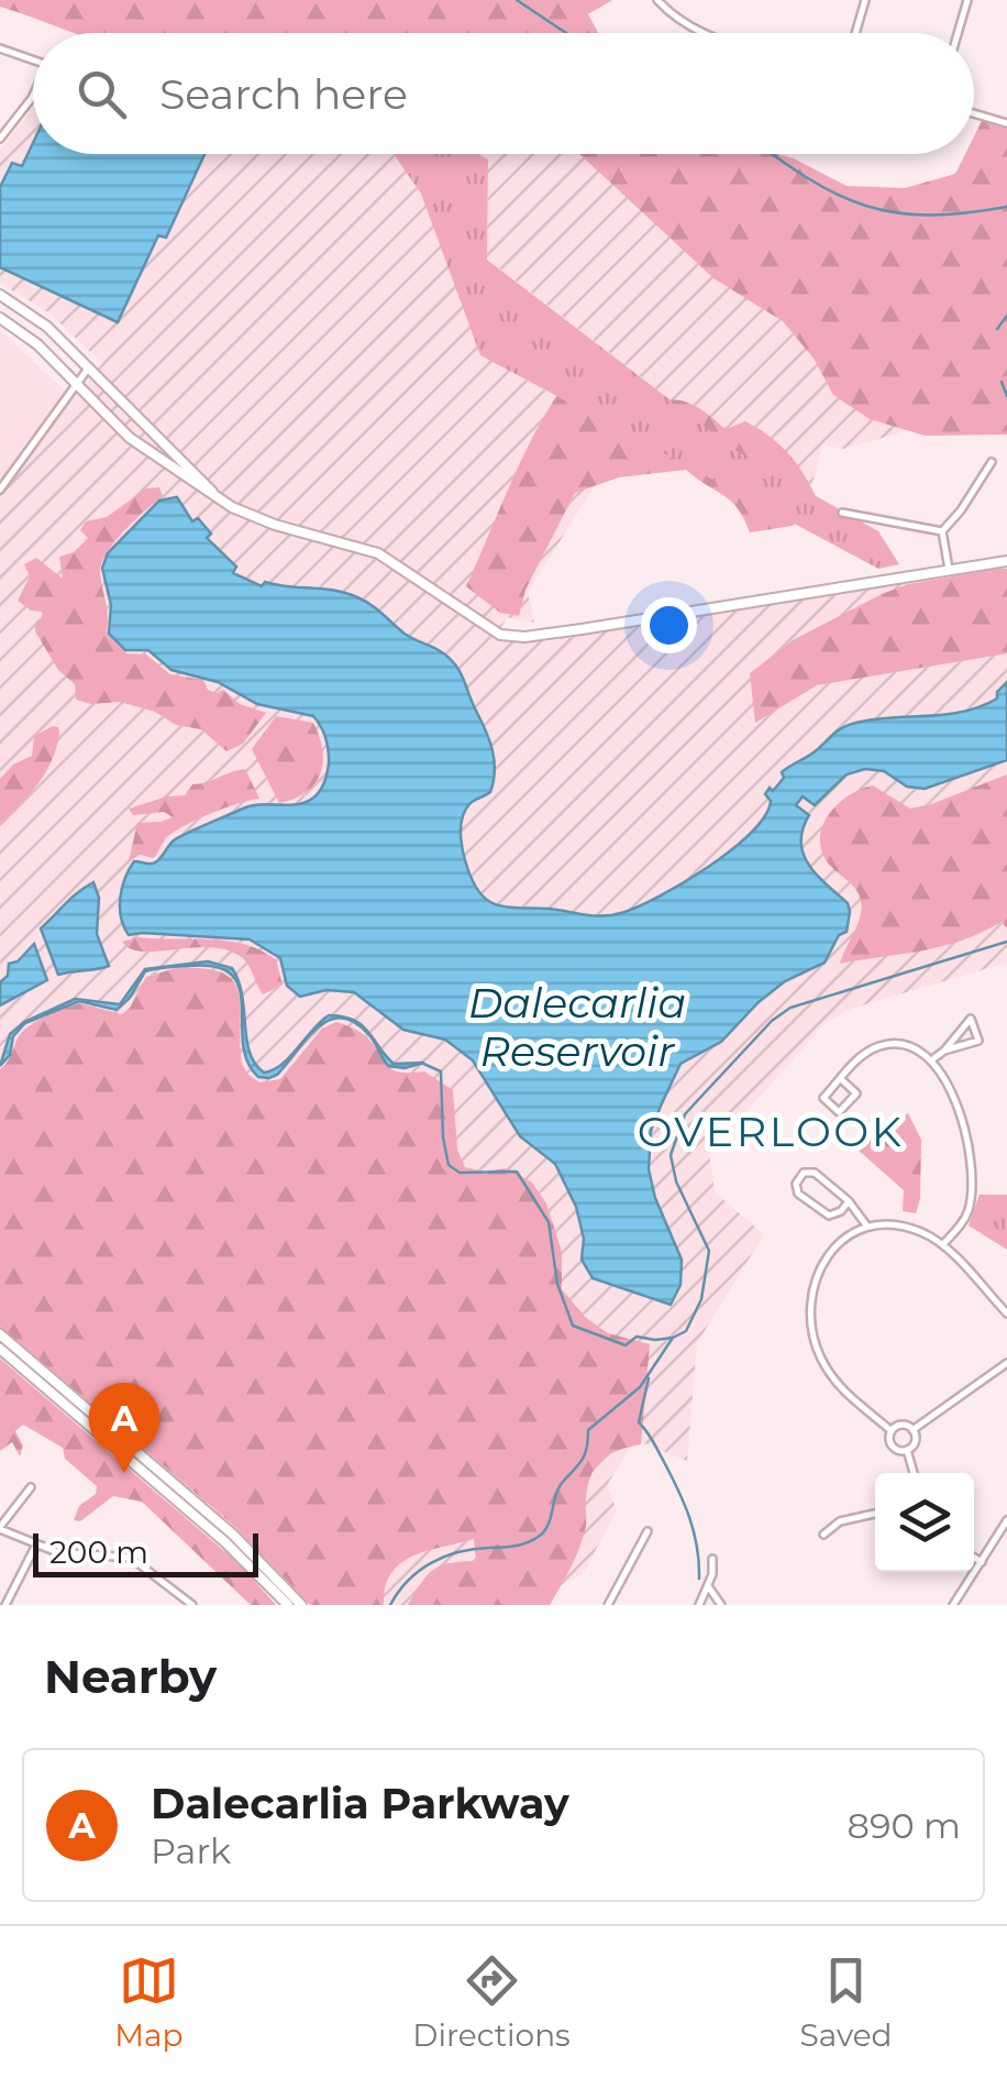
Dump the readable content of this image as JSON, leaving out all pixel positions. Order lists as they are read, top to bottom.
{
  "districts": ["OVERLOOK"],
  "water": ["Dalecarlia Reservoir"],
  "scale_bar": "200 m",
  "page": {
    "search": "Search here",
    "pins": "A",
    "scale": "200 m",
    "heading": "Nearby",
    "list": [
      {
        "mark": "A",
        "name": "Dalecarlia Parkway",
        "note": "Park",
        "value": "890 m"
      }
    ],
    "nav": ["Map", "Directions", "Saved"]
  }
}
